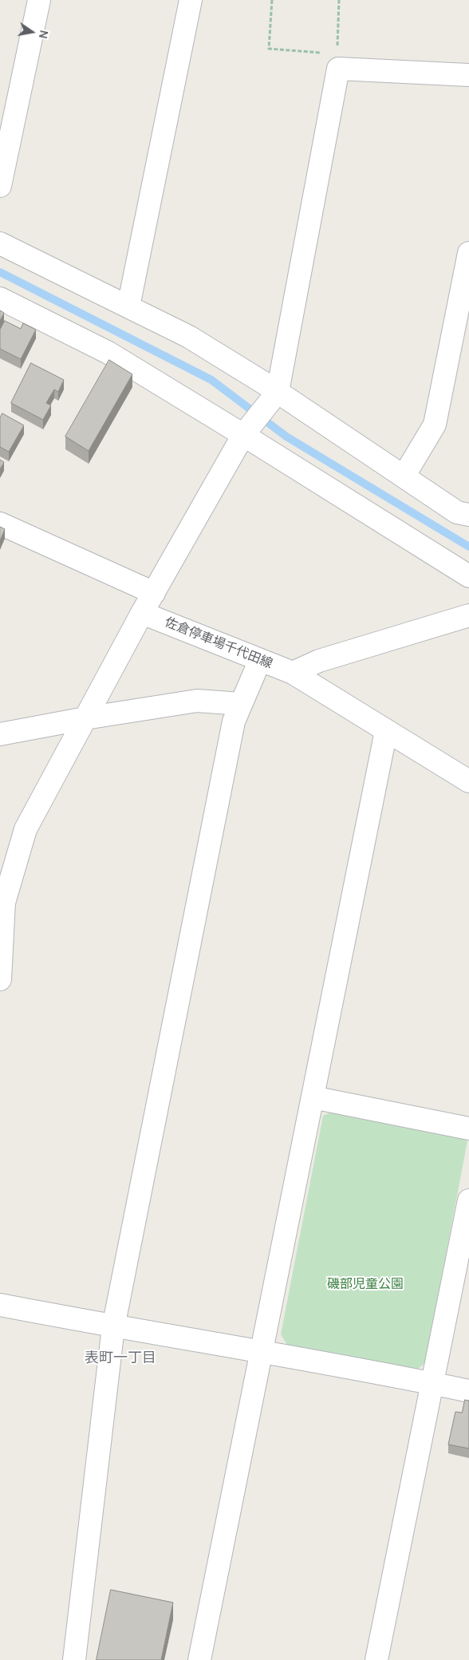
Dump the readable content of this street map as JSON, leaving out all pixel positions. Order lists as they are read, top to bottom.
{
  "streets": {
    "street": ["佐倉停車場千代田線"]
  },
  "districts": ["表町一丁目"],
  "parks": ["磯部児童公園"],
  "north": "right"
}
